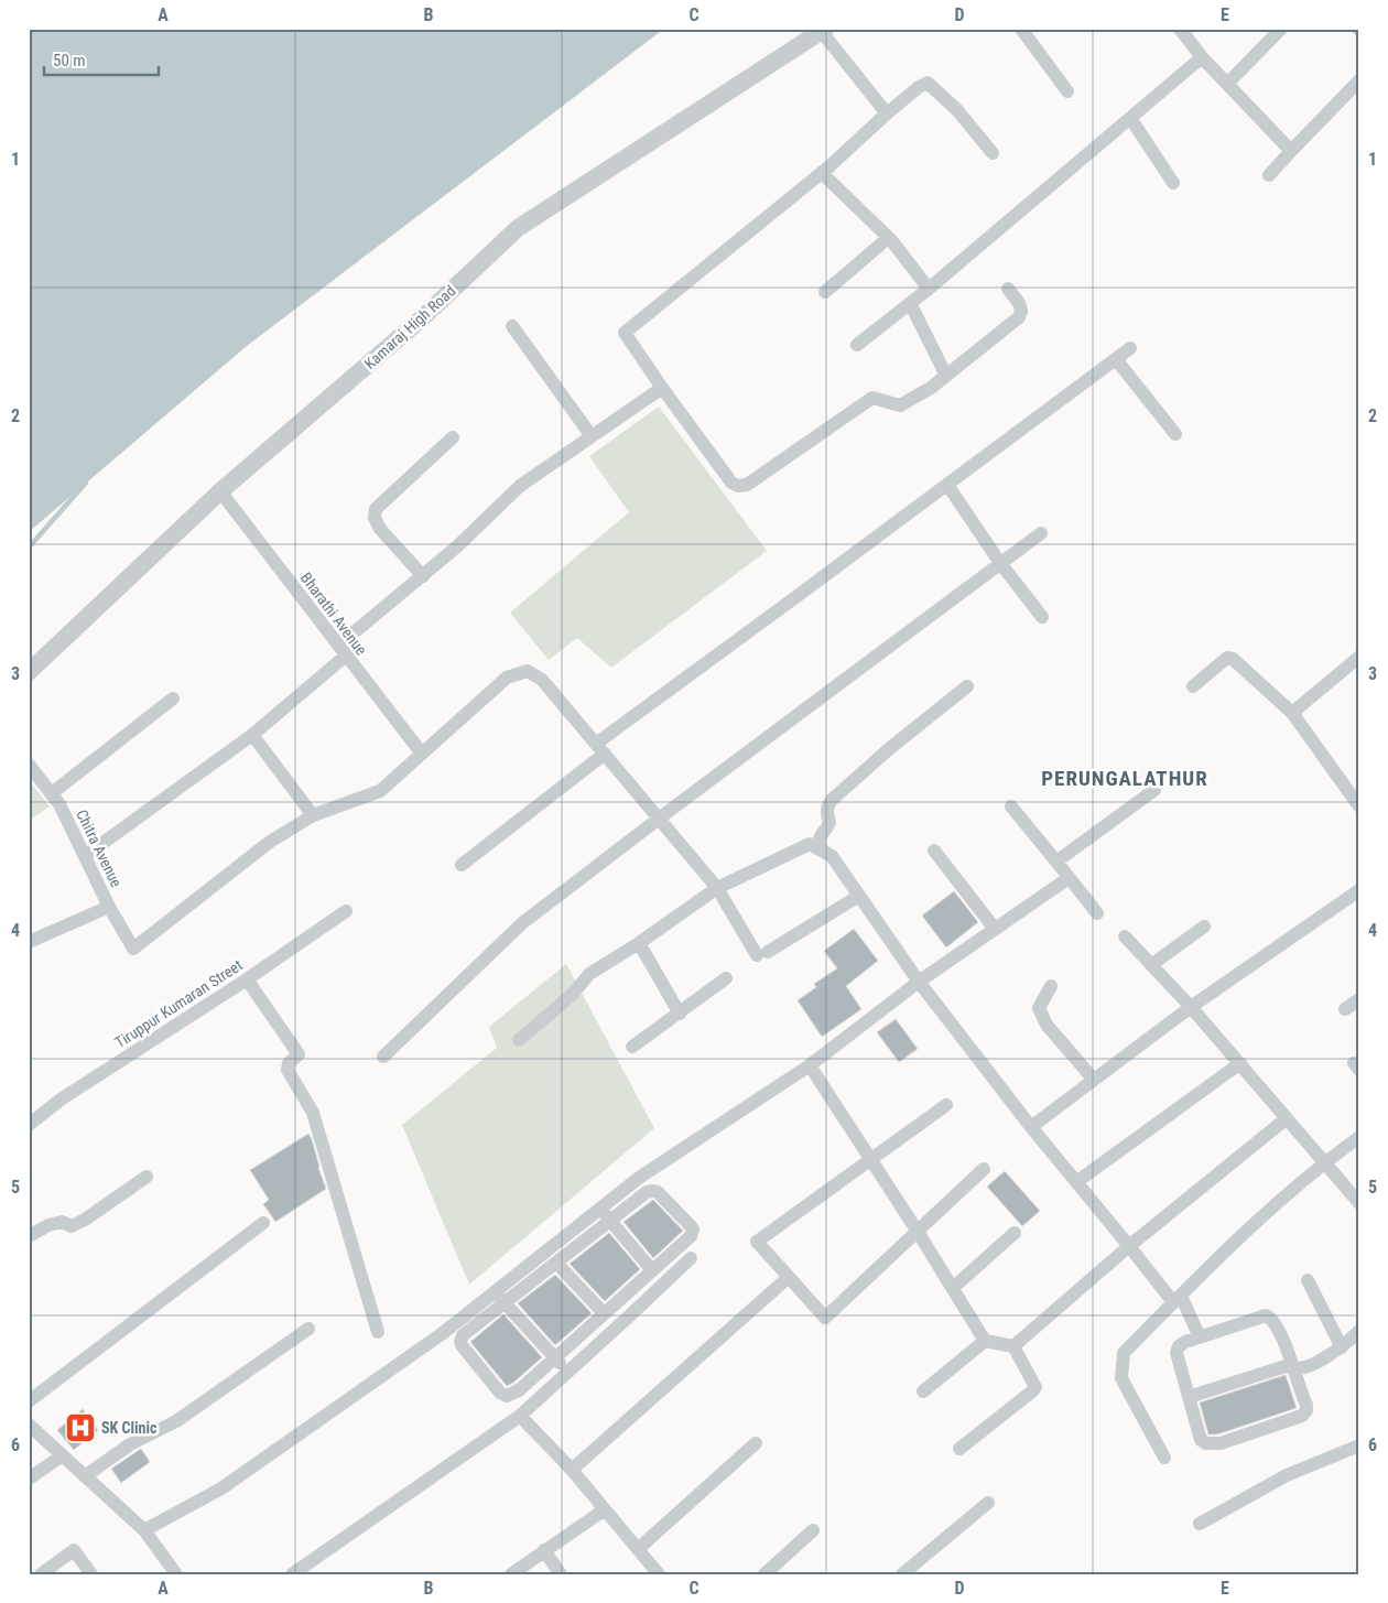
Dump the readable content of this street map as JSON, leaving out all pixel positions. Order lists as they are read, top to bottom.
{
  "streets": {
    "street": [
      "Kamaraj High Road",
      "Bharathi Avenue",
      "Chitra Avenue",
      "Tiruppur Kumaran Street"
    ]
  },
  "crossings": [
    ["Kamaraj High Road", "Bharathi Avenue"]
  ],
  "districts": ["PERUNGALATHUR"],
  "places": {
    "hospital": ["SK Clinic"]
  },
  "scale_bar": "50 m",
  "grid": {
    "columns": [
      "A",
      "B",
      "C",
      "D",
      "E"
    ],
    "rows": [
      "1",
      "2",
      "3",
      "4",
      "5",
      "6"
    ]
  }
}
